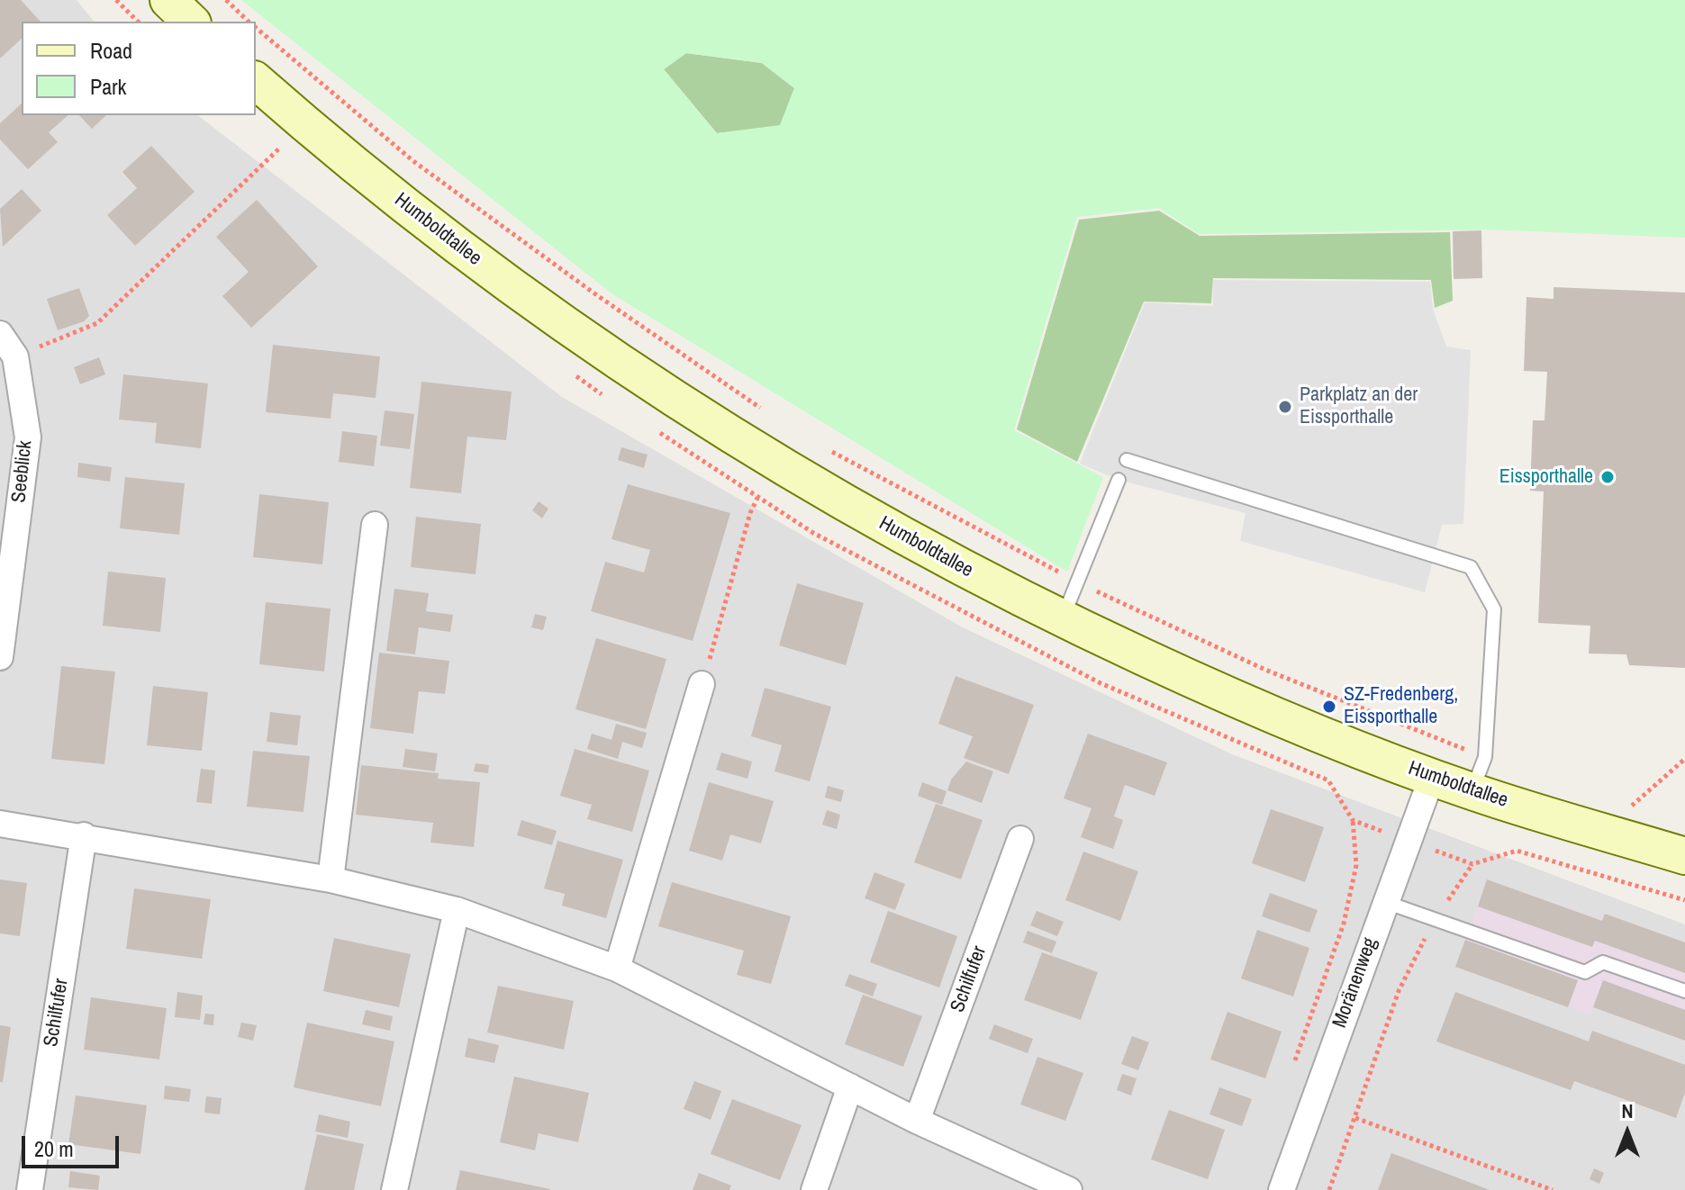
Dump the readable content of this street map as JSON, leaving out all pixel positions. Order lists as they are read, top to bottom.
{
  "streets": {
    "street": [
      "Humboldtallee",
      "Seeblick",
      "Schilfufer",
      "Moränenweg"
    ]
  },
  "crossings": [
    ["Humboldtallee", "Moränenweg"]
  ],
  "places": ["Parkplatz an der Eissporthalle", "Eissporthalle", "SZ-Fredenberg, Eissporthalle"],
  "legend": ["Road", "Park"],
  "scale_bar": "20 m",
  "north": "top"
}
